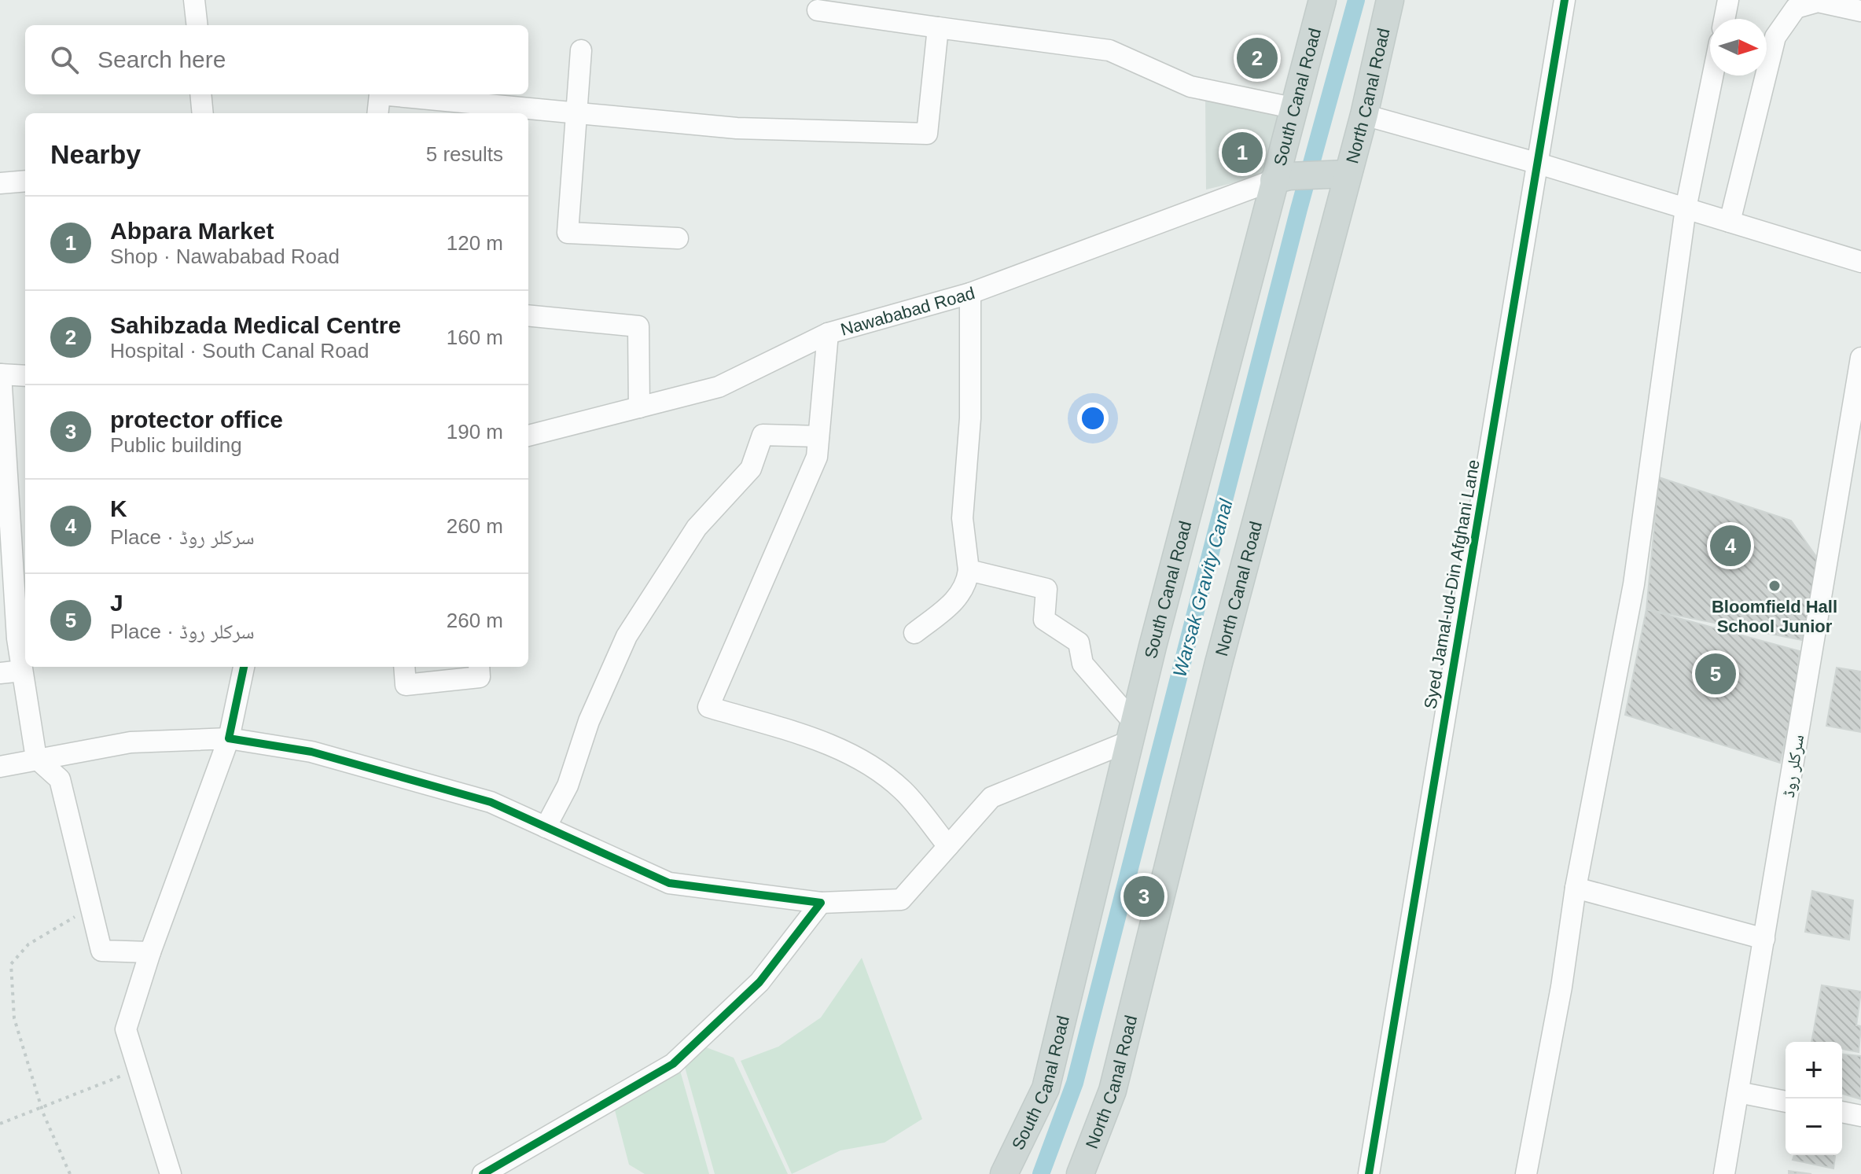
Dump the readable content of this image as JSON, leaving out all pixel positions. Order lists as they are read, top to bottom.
{
  "streets": {
    "main road": ["North Canal Road", "South Canal Road"],
    "street": ["Nawababad Road", "Syed Jamal-ud-Din Afghani Lane", "سرکلر روڈ"]
  },
  "crossings": [
    ["South Canal Road", "Nawababad Road"]
  ],
  "water": ["Warsak Gravity Canal"],
  "places": ["Bloomfield Hall School Junior"],
  "north": "right",
  "page": {
    "search": "Search here",
    "pins": [
      "2",
      "1",
      "4",
      "5",
      "3"
    ],
    "heading": ["Nearby", "5 results"],
    "list": [
      {
        "mark": "1",
        "name": "Abpara Market",
        "note": "Shop · Nawababad Road",
        "value": "120 m"
      },
      {
        "mark": "2",
        "name": "Sahibzada Medical Centre",
        "note": "Hospital · South Canal Road",
        "value": "160 m"
      },
      {
        "mark": "3",
        "name": "protector office",
        "note": "Public building",
        "value": "190 m"
      },
      {
        "mark": "4",
        "name": "K",
        "note": "Place · سرکلر روڈ",
        "value": "260 m"
      },
      {
        "mark": "5",
        "name": "J",
        "note": "Place · سرکلر روڈ",
        "value": "260 m"
      }
    ],
    "map_buttons": ["+", "−"]
  }
}
